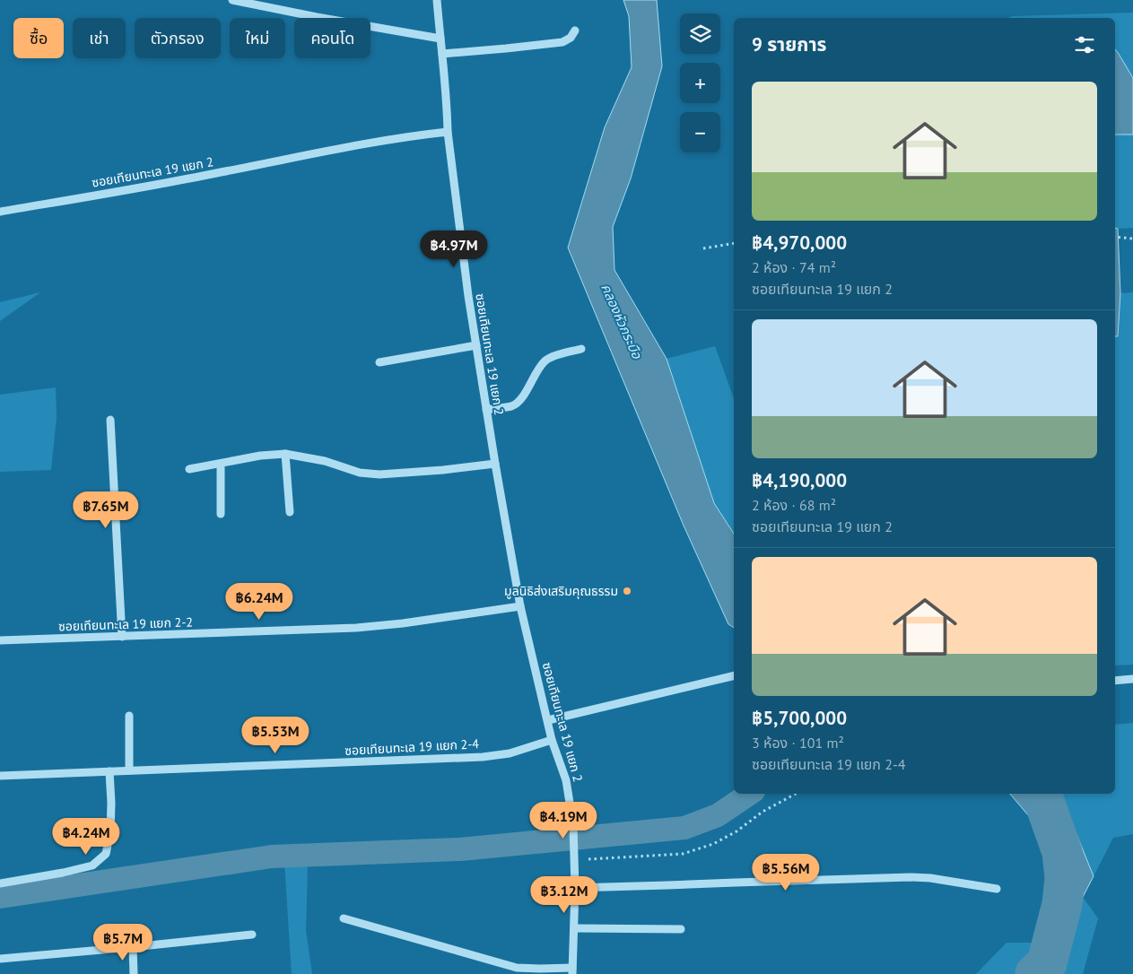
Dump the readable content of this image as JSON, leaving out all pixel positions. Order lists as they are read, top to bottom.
{
  "streets": {
    "street": ["ซอยเทียนทะเล 19 แยก 2", "ซอยเทียนทะเล 19 แยก 2-2", "ซอยเทียนทะเล 19 แยก 2-4"]
  },
  "crossings": [
    ["ซอยเทียนทะเล 19 แยก 2", "ซอยเทียนทะเล 19 แยก 2-2"],
    ["ซอยเทียนทะเล 19 แยก 2", "ซอยเทียนทะเล 19 แยก 2-4"]
  ],
  "water": ["คลองหัวกระบือ"],
  "places": ["มูลนิธิส่งเสริมคุณธรรม"],
  "page": {
    "map_buttons": ["+", "−"],
    "chip": [
      "ซื้อ",
      "เช่า",
      "ตัวกรอง",
      "ใหม่",
      "คอนโด"
    ],
    "heading": "9 รายการ",
    "list": [
      {
        "name": "฿4,970,000",
        "note": "2 ห้อง · 74 m² · ซอยเทียนทะเล 19 แยก 2"
      },
      {
        "name": "฿4,190,000",
        "note": "2 ห้อง · 68 m² · ซอยเทียนทะเล 19 แยก 2"
      },
      {
        "name": "฿5,700,000",
        "note": "3 ห้อง · 101 m² · ซอยเทียนทะเล 19 แยก 2-4"
      }
    ],
    "price": [
      "฿4.97M",
      "฿7.65M",
      "฿6.24M",
      "฿5.53M",
      "฿4.19M",
      "฿4.24M",
      "฿5.56M",
      "฿3.12M",
      "฿5.7M"
    ]
  }
}
